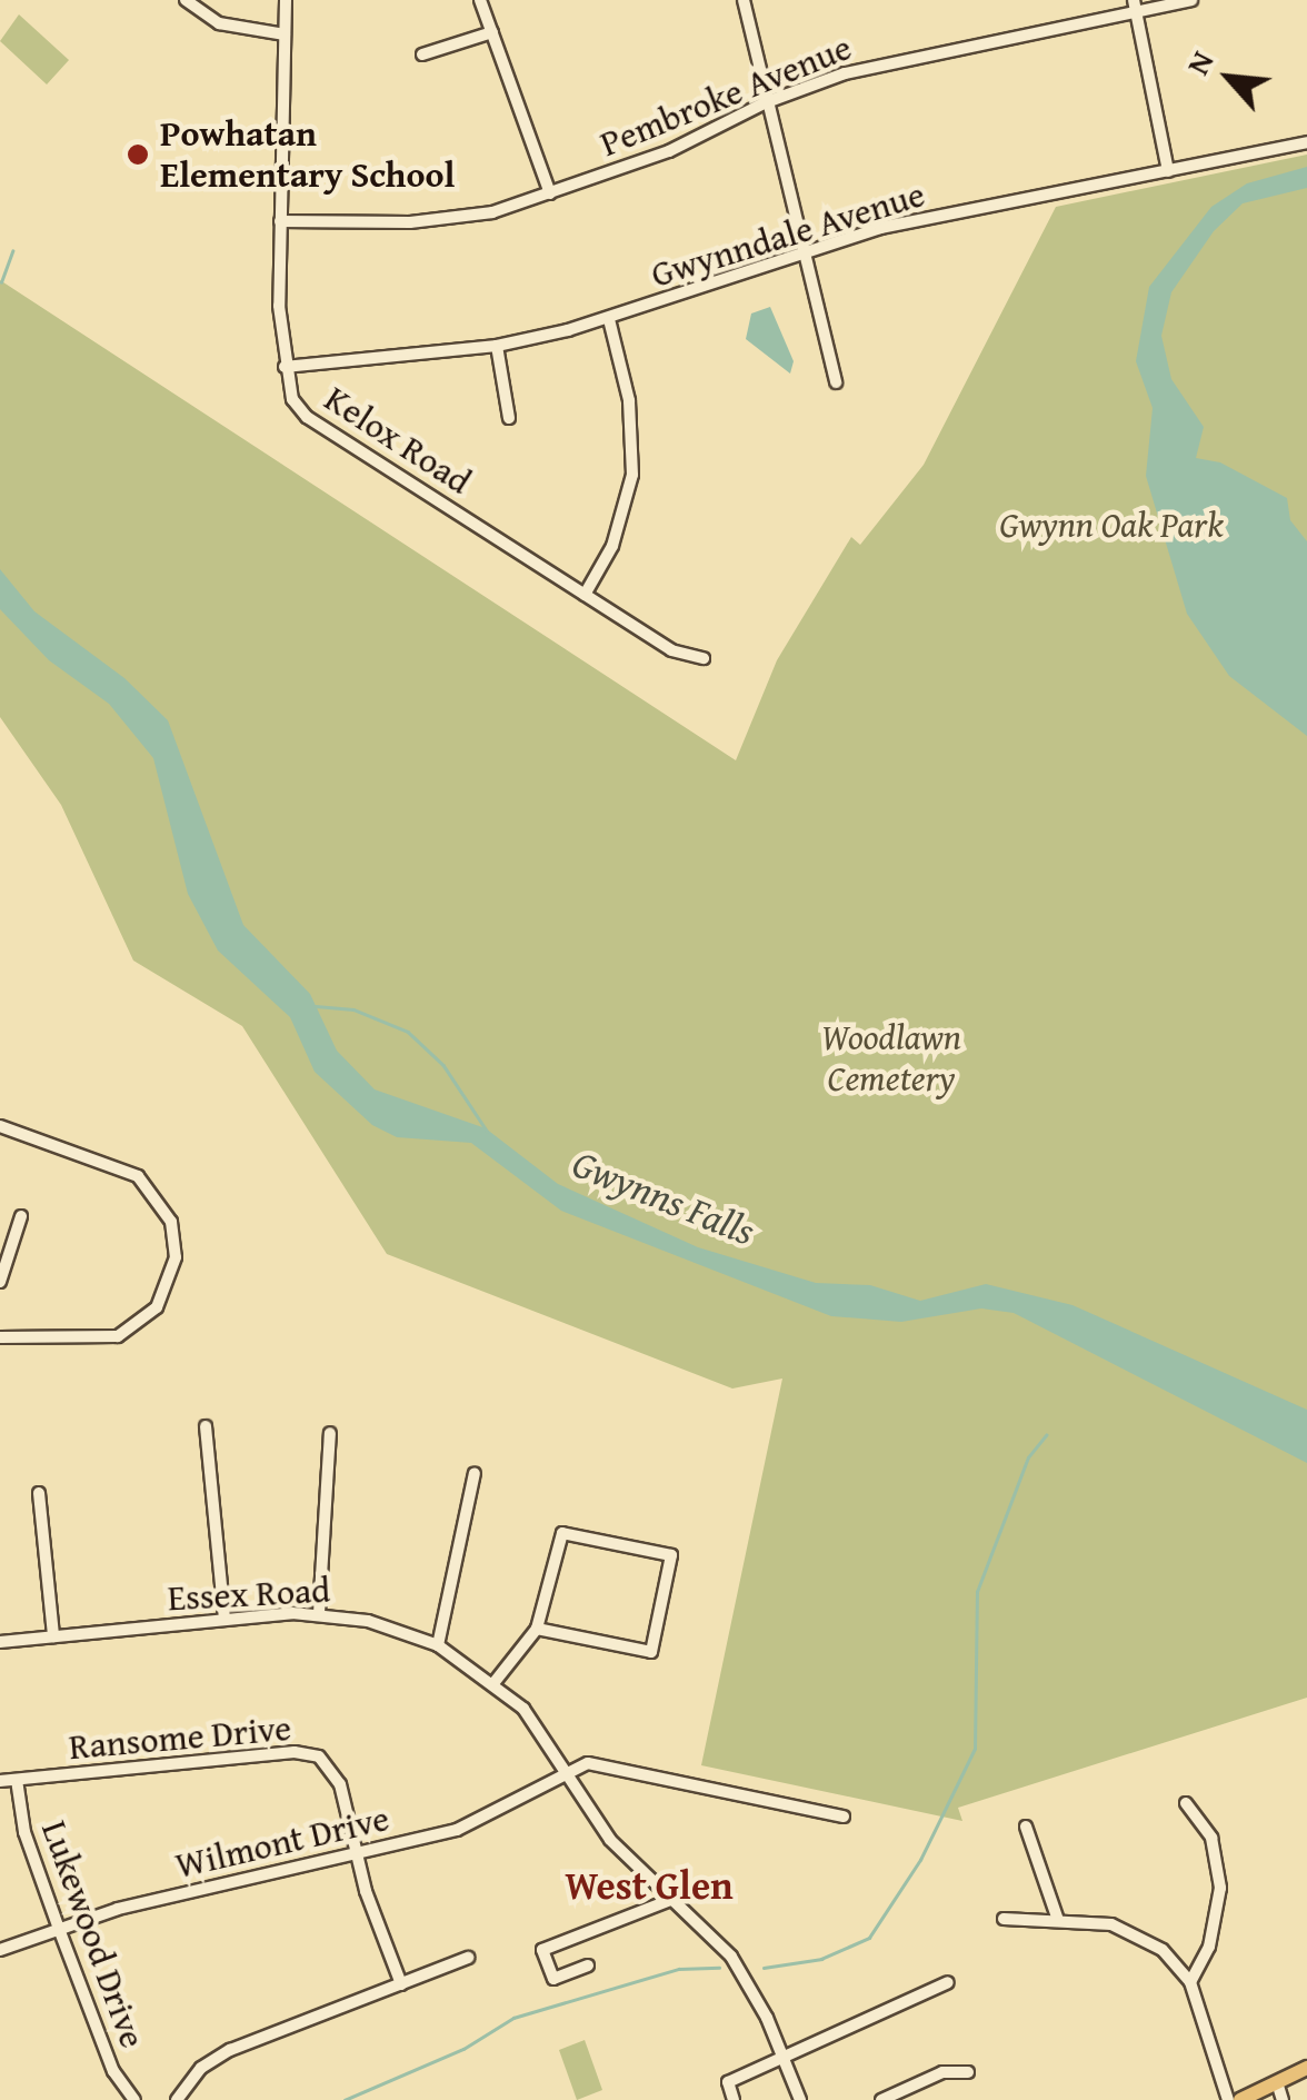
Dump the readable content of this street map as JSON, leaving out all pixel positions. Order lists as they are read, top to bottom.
{
  "streets": {
    "street": [
      "Pembroke Avenue",
      "Gwynndale Avenue",
      "Kelox Road",
      "Essex Road",
      "Ransome Drive",
      "Wilmont Drive",
      "Lukewood Drive"
    ]
  },
  "crossings": [
    ["Pembroke Avenue", "Kelox Road"],
    ["Gwynndale Avenue", "Kelox Road"],
    ["Essex Road", "Wilmont Drive"],
    ["Ransome Drive", "Wilmont Drive"],
    ["Ransome Drive", "Lukewood Drive"],
    ["Wilmont Drive", "Lukewood Drive"]
  ],
  "districts": ["West Glen"],
  "water": ["Gwynns Falls"],
  "parks": ["Gwynn Oak Park", "Woodlawn Cemetery"],
  "places": ["Powhatan Elementary School"],
  "north": "top left"
}
